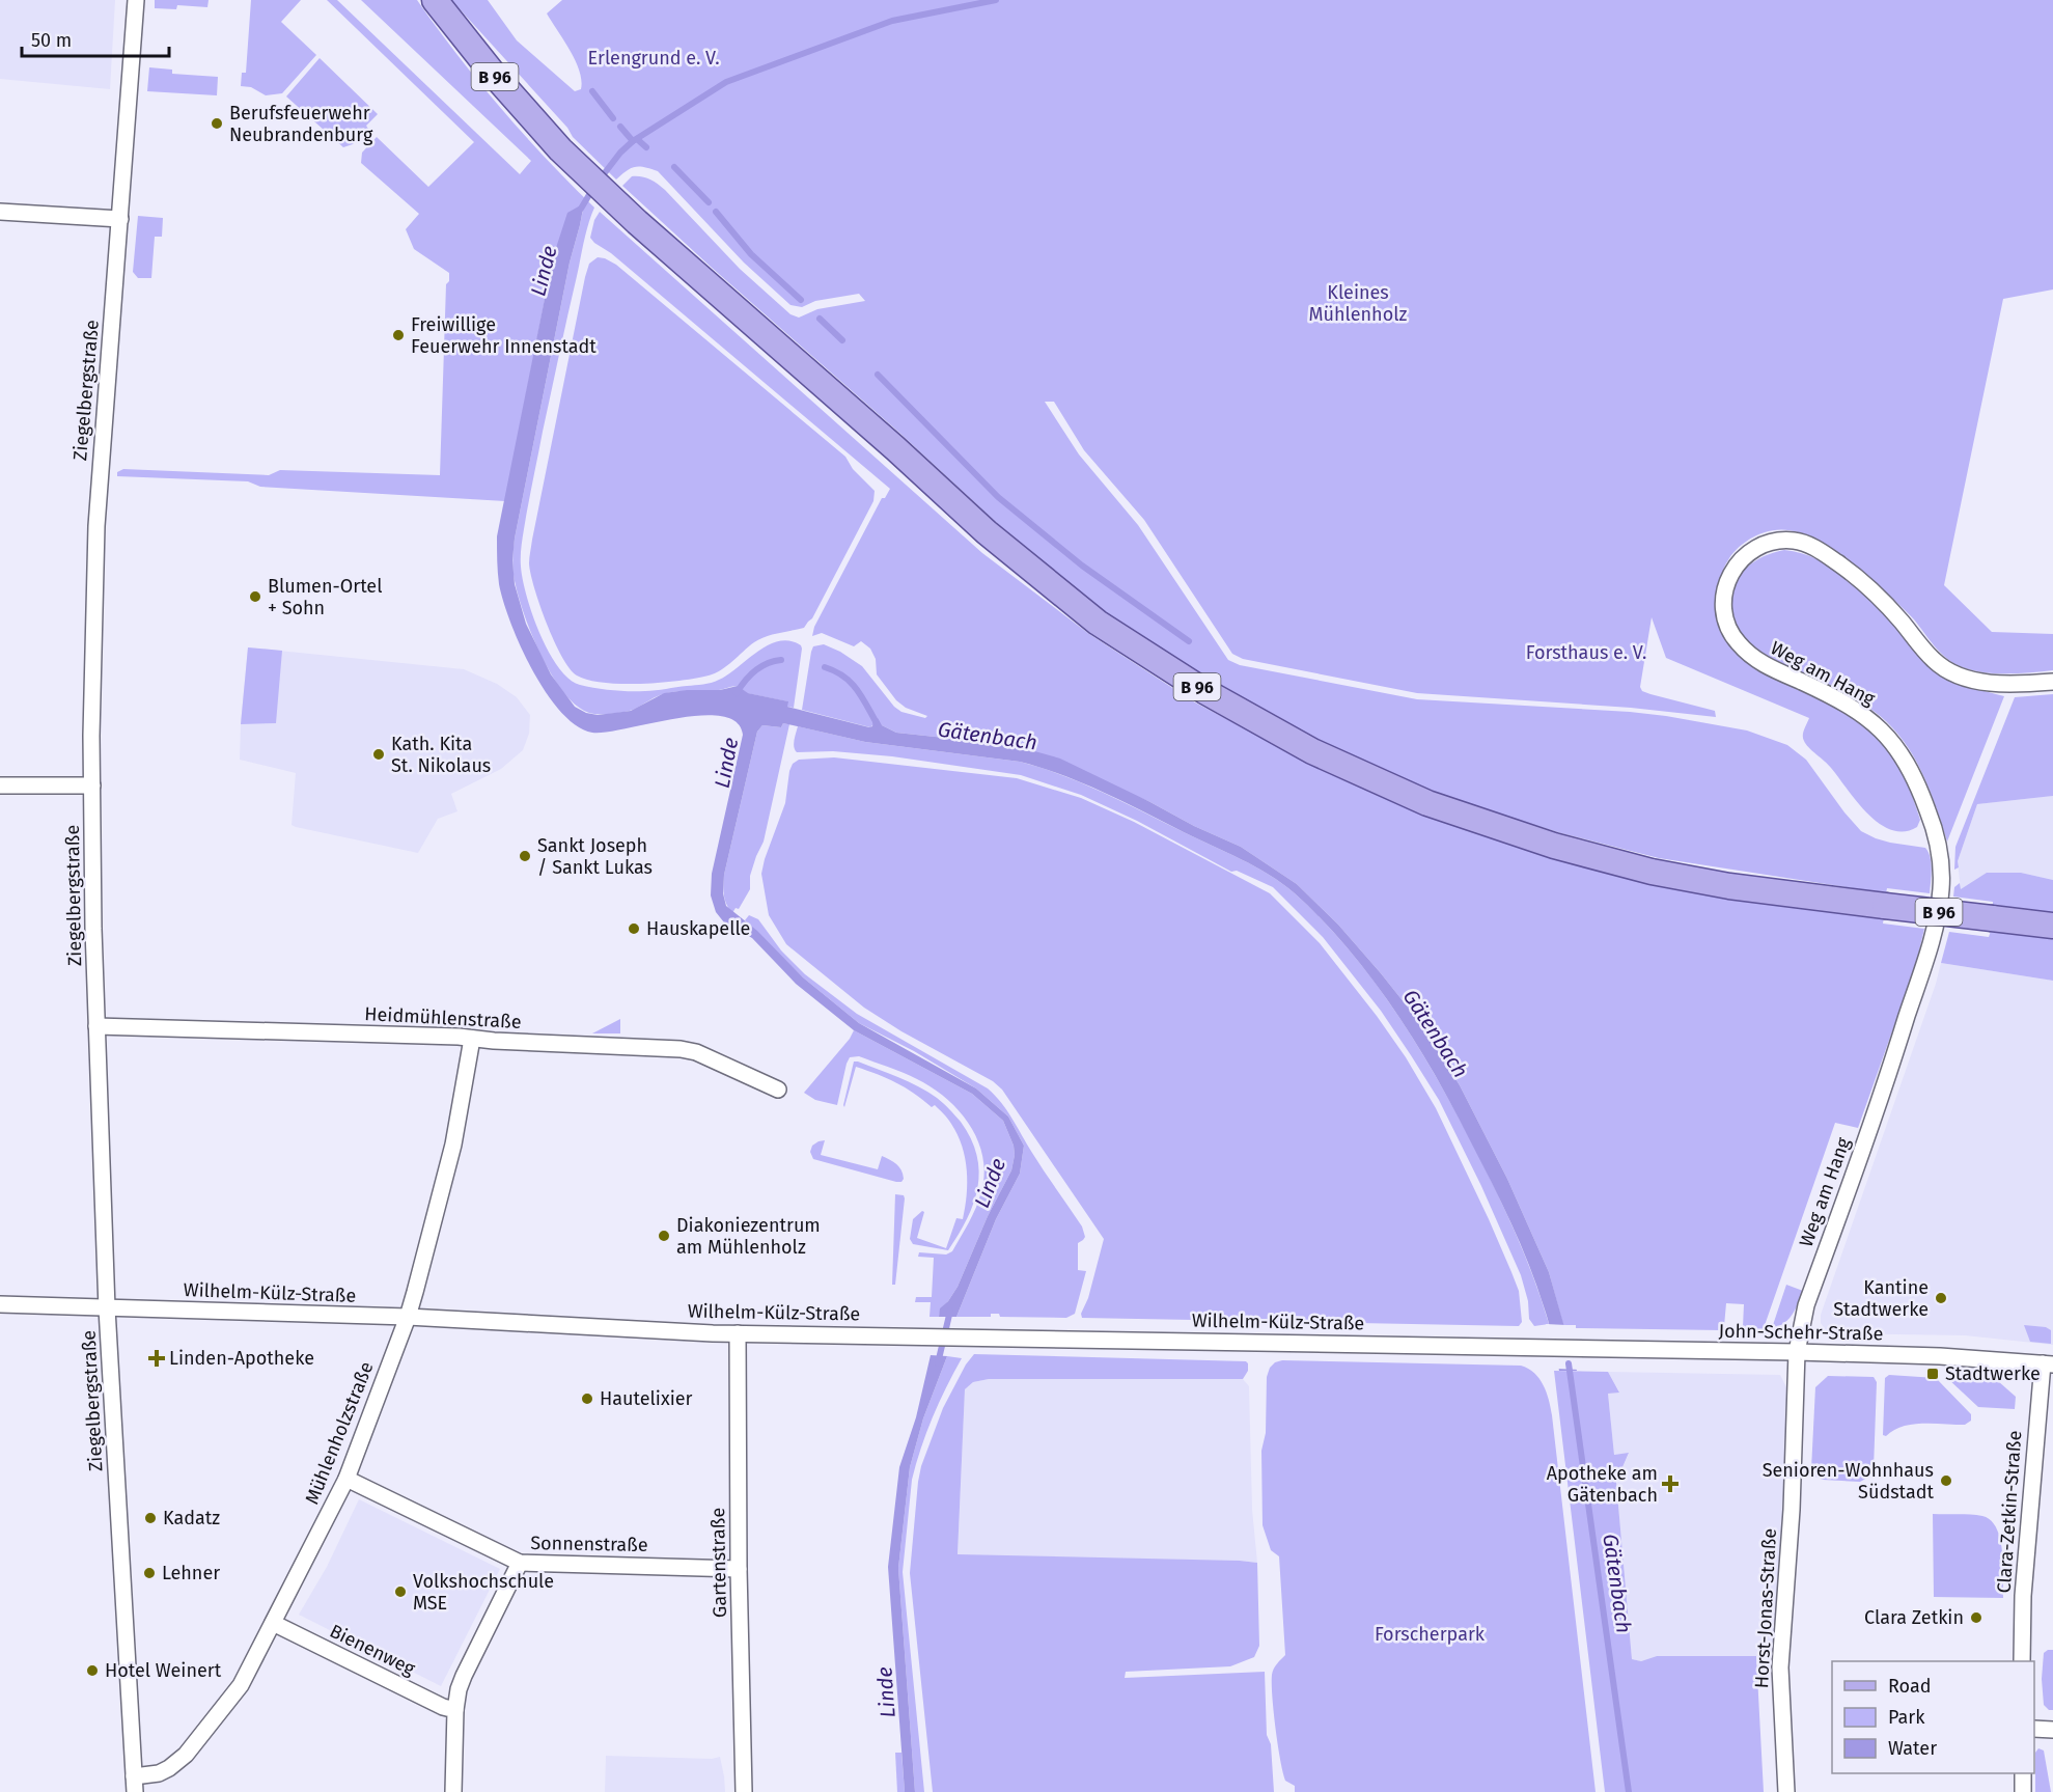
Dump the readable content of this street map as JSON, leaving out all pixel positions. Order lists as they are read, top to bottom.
{
  "streets": {
    "main road": ["B 96"],
    "street": [
      "Ziegelbergstraße",
      "Weg am Hang",
      "Heidmühlenstraße",
      "Wilhelm-Külz-Straße",
      "John-Schehr-Straße",
      "Mühlenholzstraße",
      "Clara-Zetkin-Straße",
      "Sonnenstraße",
      "Gartenstraße",
      "Horst-Jonas-Straße",
      "Bienenweg"
    ]
  },
  "crossings": [
    ["Ziegelbergstraße", "Heidmühlenstraße"],
    ["Ziegelbergstraße", "Wilhelm-Külz-Straße"],
    ["Ziegelbergstraße", "Mühlenholzstraße"],
    ["Weg am Hang", "John-Schehr-Straße"],
    ["Weg am Hang", "Horst-Jonas-Straße"],
    ["Heidmühlenstraße", "Mühlenholzstraße"],
    ["Wilhelm-Külz-Straße", "John-Schehr-Straße"],
    ["Wilhelm-Külz-Straße", "Mühlenholzstraße"],
    ["Wilhelm-Külz-Straße", "Gartenstraße"],
    ["John-Schehr-Straße", "Clara-Zetkin-Straße"],
    ["John-Schehr-Straße", "Horst-Jonas-Straße"],
    ["Mühlenholzstraße", "Sonnenstraße"],
    ["Mühlenholzstraße", "Bienenweg"],
    ["Sonnenstraße", "Gartenstraße"]
  ],
  "water": ["Linde", "Gätenbach"],
  "parks": [
    "Erlengrund e. V.",
    "Kleines Mühlenholz",
    "Forsthaus e. V.",
    "Forscherpark"
  ],
  "places": {
    "other": [
      "Berufsfeuerwehr Neubrandenburg",
      "Freiwillige Feuerwehr Innenstadt",
      "Blumen-Ortel + Sohn",
      "Kath. Kita St. Nikolaus",
      "Sankt Joseph / Sankt Lukas",
      "Hauskapelle",
      "Diakoniezentrum am Mühlenholz",
      "Kantine Stadtwerke",
      "Hautelixier",
      "Senioren-Wohnhaus Südstadt",
      "Kadatz",
      "Lehner",
      "Volkshochschule MSE",
      "Clara Zetkin",
      "Hotel Weinert"
    ],
    "health": ["Linden-Apotheke", "Apotheke am Gätenbach"],
    "transit": ["Stadtwerke"]
  },
  "legend": ["Road", "Park", "Water"],
  "scale_bar": "50 m"
}
